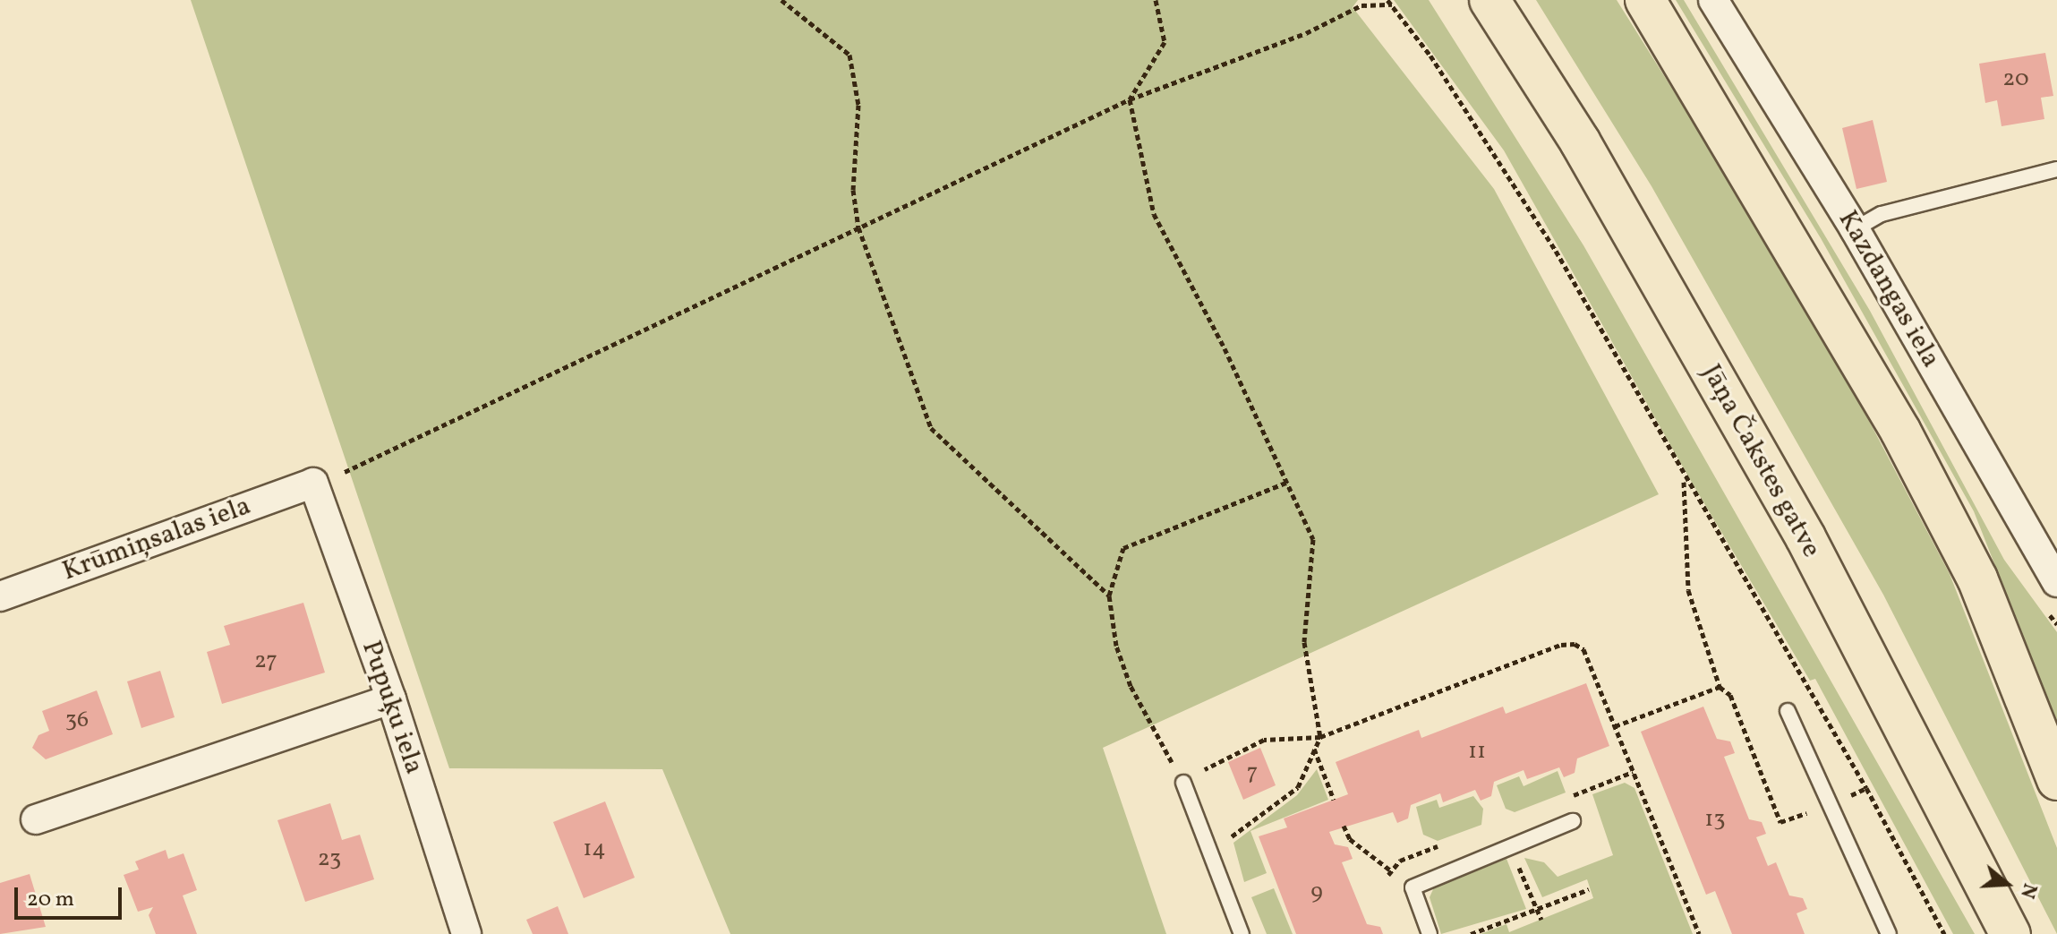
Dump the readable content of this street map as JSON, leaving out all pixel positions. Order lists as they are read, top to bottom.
{
  "streets": {
    "highway": ["Jāņa Čakstes gatve"],
    "street": ["Kazdangas iela", "Krūmiņsalas iela", "Pupuķu iela"]
  },
  "crossings": [
    ["Krūmiņsalas iela", "Pupuķu iela"]
  ],
  "house_numbers": [
    "20",
    "27",
    "36",
    "11",
    "7",
    "13",
    "14",
    "23",
    "9"
  ],
  "scale_bar": "20 m",
  "north": "right"
}
